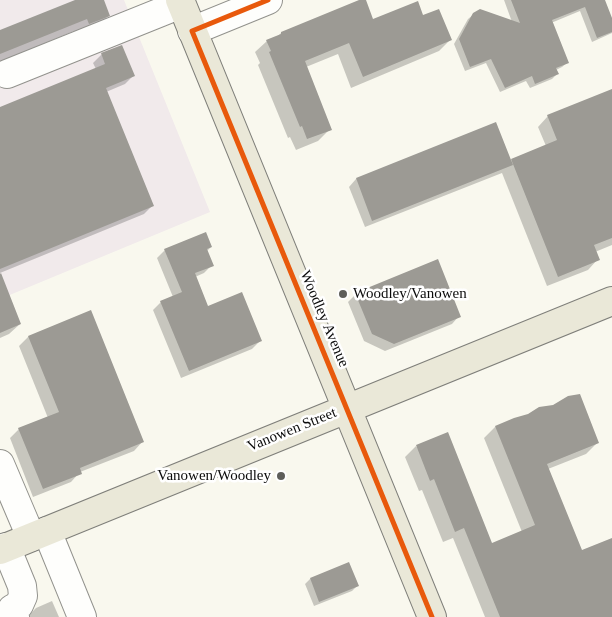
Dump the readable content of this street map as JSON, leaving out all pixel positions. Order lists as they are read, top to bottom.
{
  "streets": {
    "main road": ["Woodley Avenue", "Vanowen Street"]
  },
  "crossings": [
    ["Woodley Avenue", "Vanowen Street"]
  ],
  "places": ["Woodley/Vanowen", "Vanowen/Woodley"]
}
